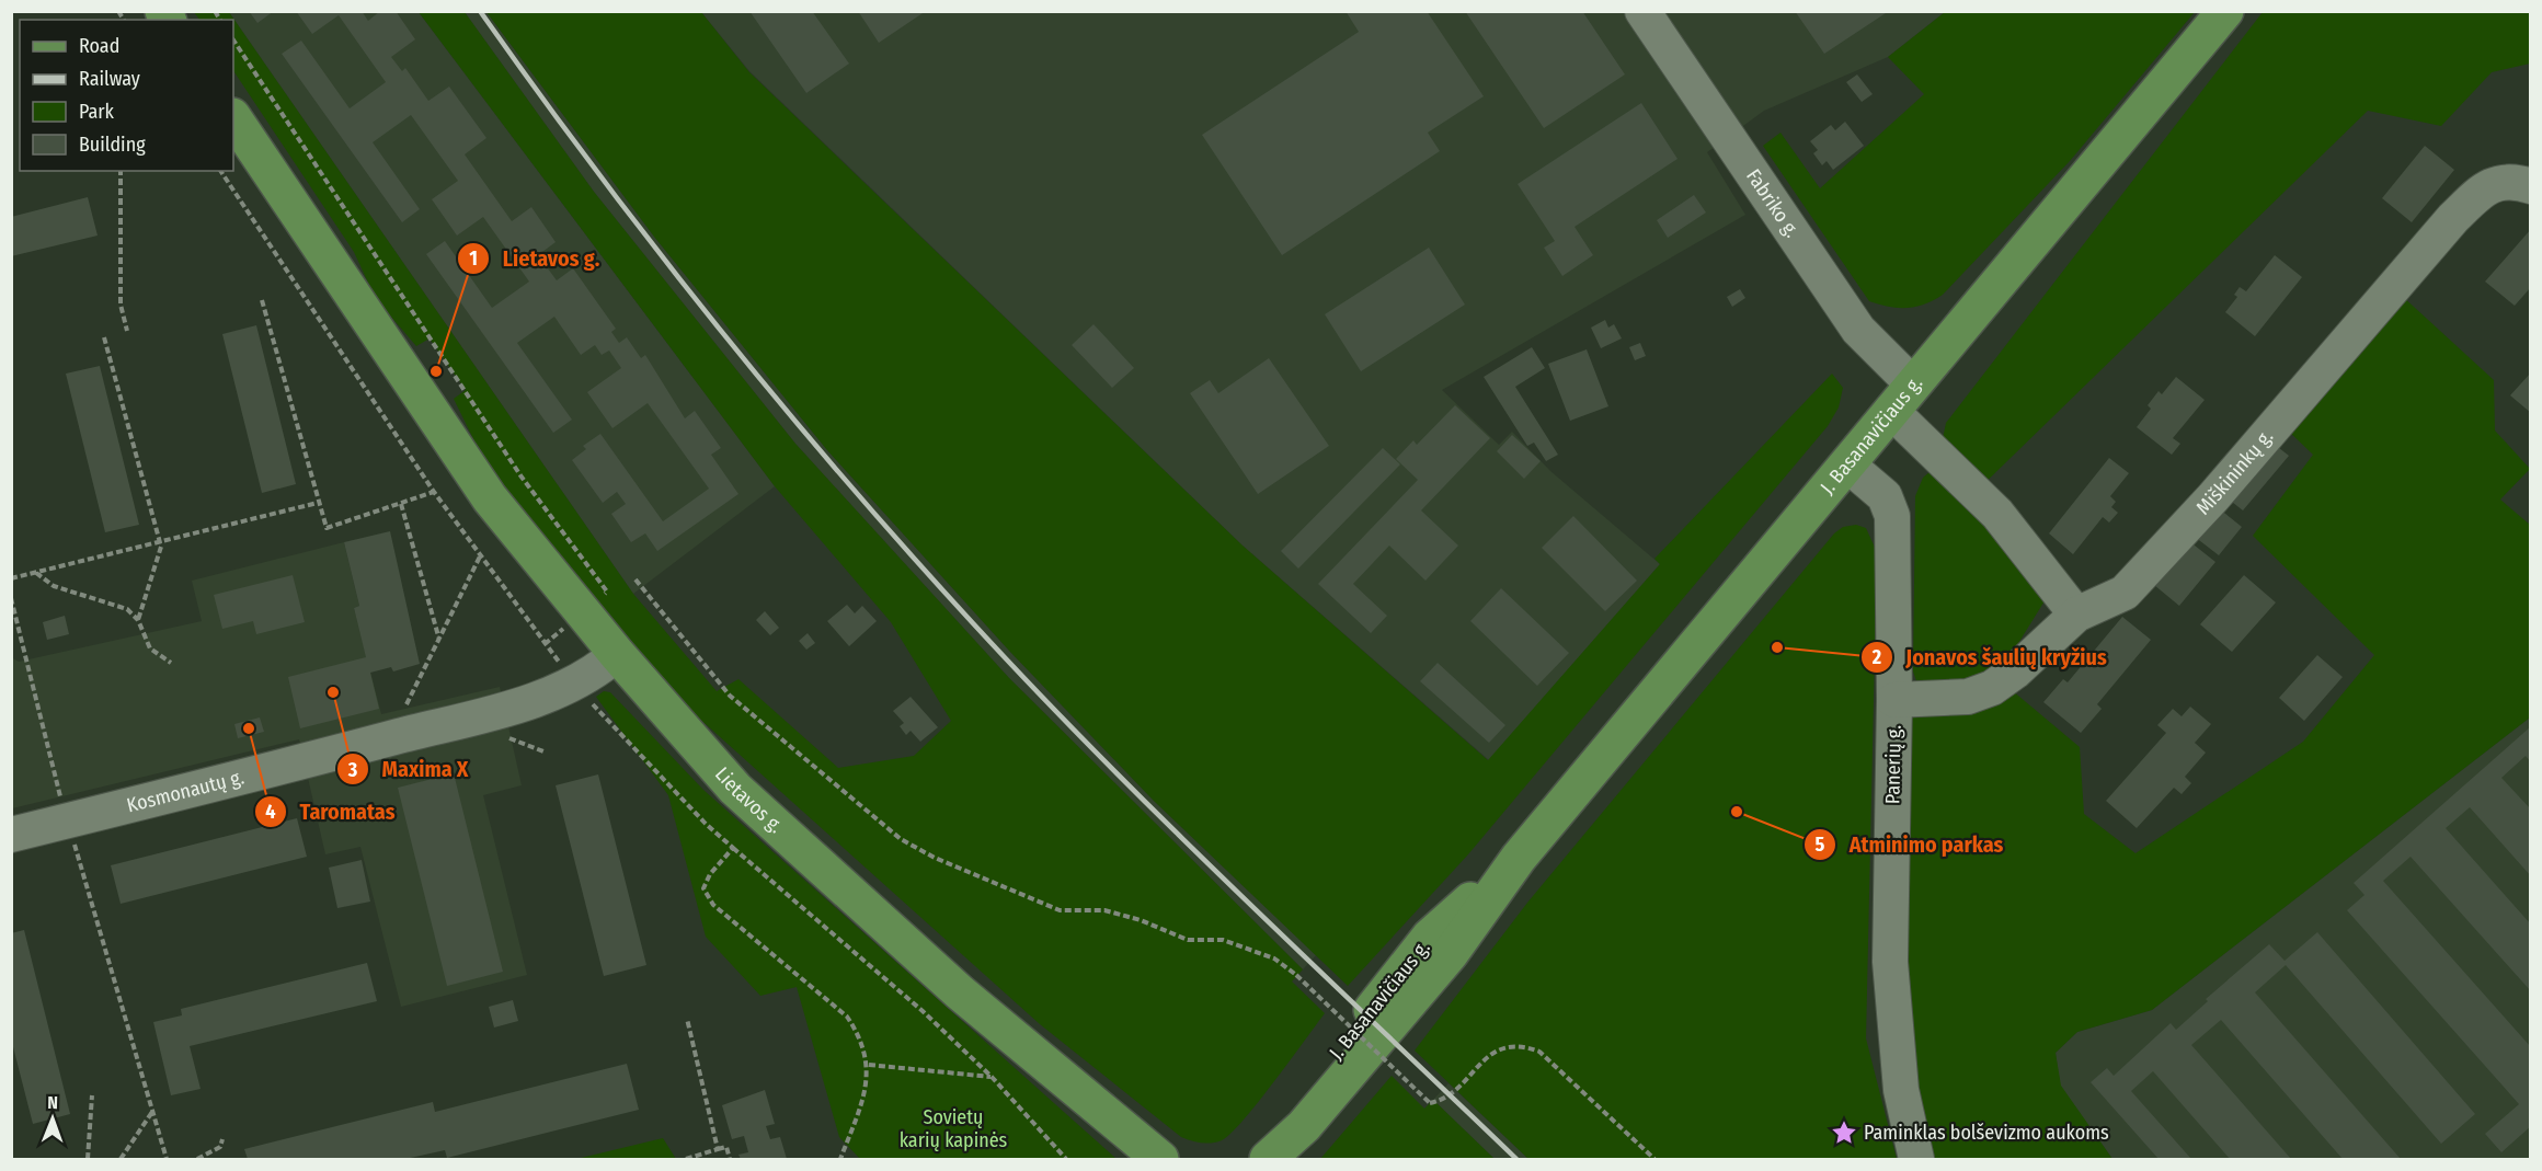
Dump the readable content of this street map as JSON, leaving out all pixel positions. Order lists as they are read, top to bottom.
{
  "streets": {
    "main road": ["J. Basanavičiaus g.", "Lietavos g."],
    "street": [
      "Fabriko g.",
      "Miškininkų g.",
      "Panerių g.",
      "Kosmonautų g."
    ]
  },
  "crossings": [
    ["Fabriko g.", "J. Basanavičiaus g."],
    ["Fabriko g.", "Miškininkų g."],
    ["J. Basanavičiaus g.", "Panerių g."],
    ["Miškininkų g.", "Panerių g."],
    ["Kosmonautų g.", "Lietavos g."]
  ],
  "parks": ["Sovietų karių kapinės"],
  "places": {
    "other": [
      "Lietavos g.",
      "Jonavos šaulių kryžius",
      "Maxima X",
      "Taromatas",
      "Atminimo parkas"
    ],
    "place": ["Paminklas bolševizmo aukoms"]
  },
  "legend": [
    "Road",
    "Railway",
    "Park",
    "Building"
  ],
  "north": "top"
}
